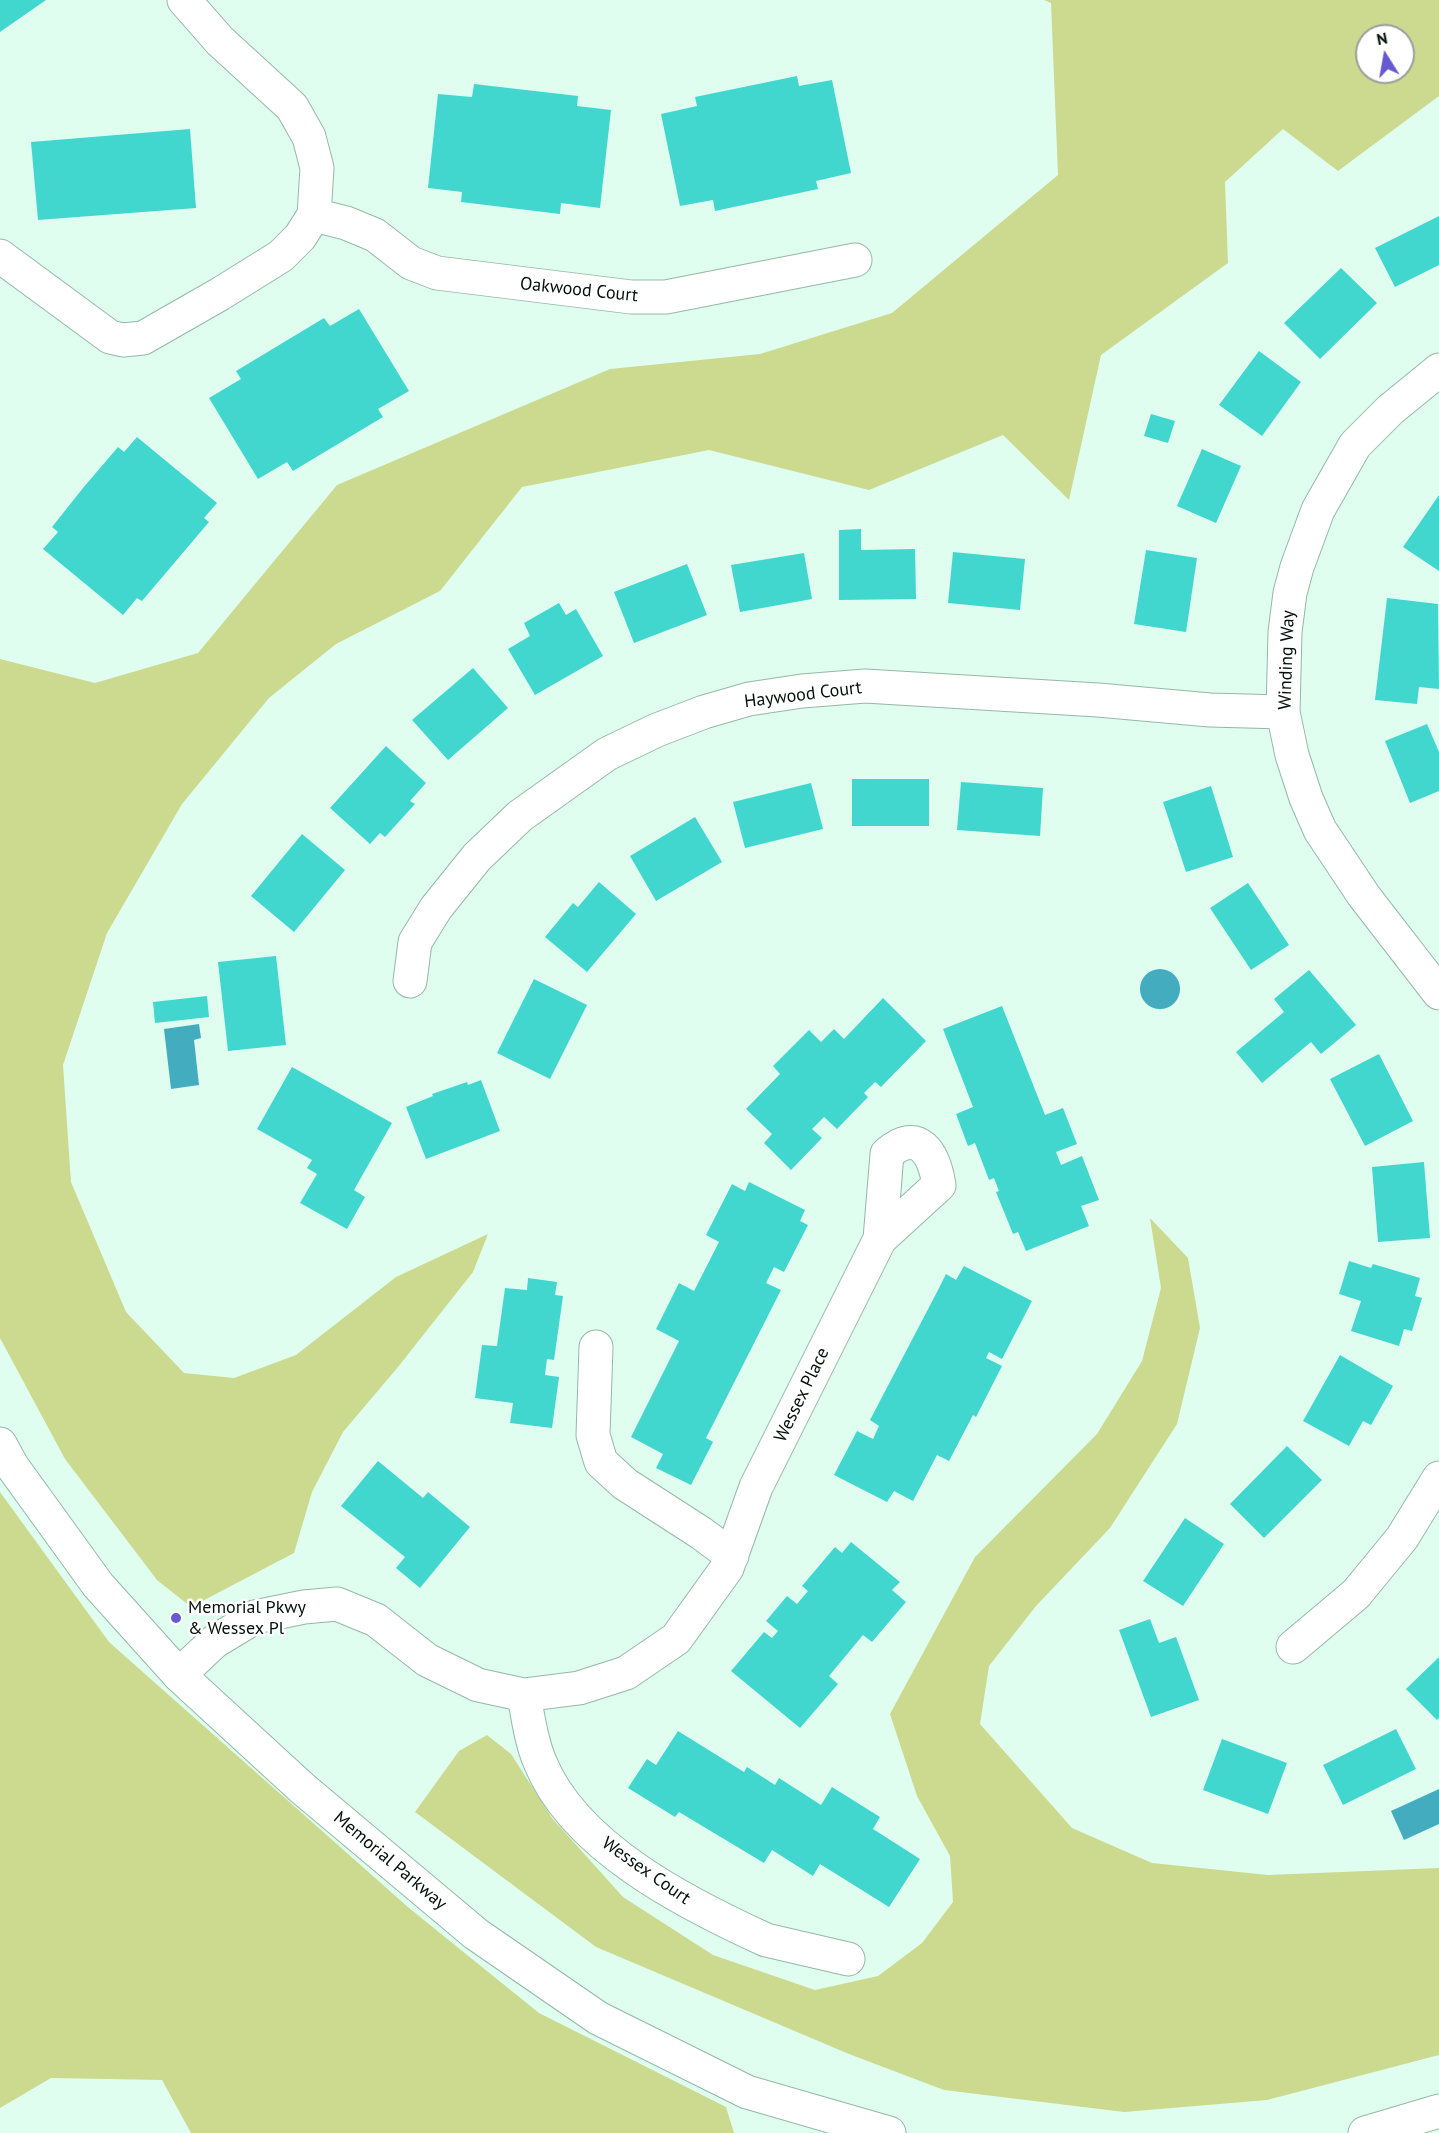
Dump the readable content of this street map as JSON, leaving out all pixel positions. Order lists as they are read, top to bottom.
{
  "streets": {
    "street": [
      "Oakwood Court",
      "Winding Way",
      "Haywood Court",
      "Wessex Place",
      "Memorial Parkway",
      "Wessex Court"
    ]
  },
  "crossings": [
    ["Winding Way", "Haywood Court"],
    ["Wessex Place", "Memorial Parkway"],
    ["Wessex Place", "Wessex Court"]
  ],
  "places": ["Memorial Pkwy & Wessex Pl"],
  "north": "top"
}
